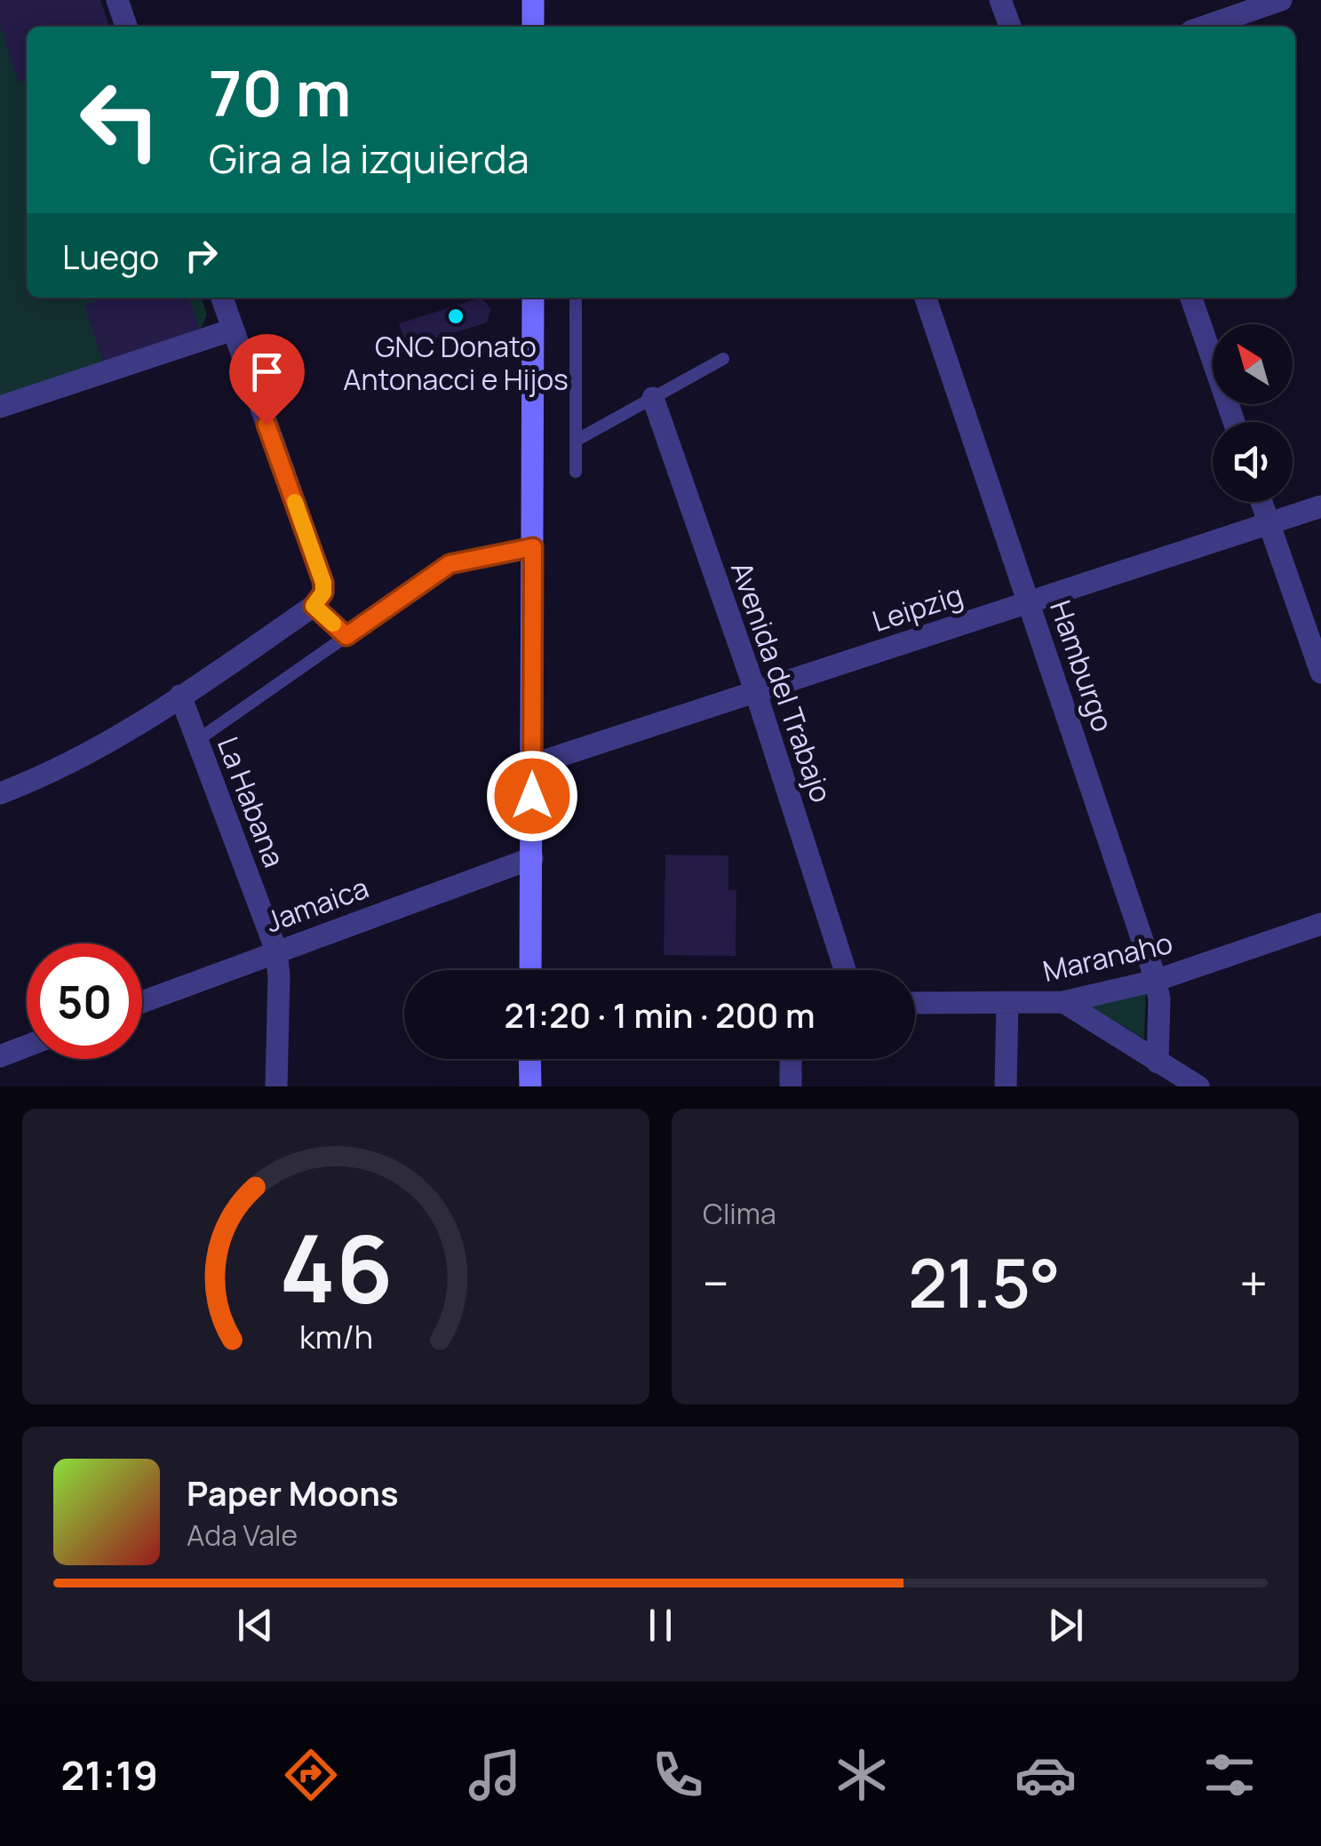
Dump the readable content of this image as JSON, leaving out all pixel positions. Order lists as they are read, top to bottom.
{
  "streets": {
    "street": [
      "Leipzig",
      "Hamburgo",
      "Avenida del Trabajo",
      "La Habana",
      "Jamaica",
      "Maranaho"
    ]
  },
  "crossings": [
    ["Leipzig", "Hamburgo"],
    ["Leipzig", "Avenida del Trabajo"],
    ["Hamburgo", "Maranaho"],
    ["La Habana", "Jamaica"]
  ],
  "places": ["GNC Donato Antonacci e Hijos"],
  "north": "top left",
  "page": {
    "turn": ["70 m", "Gira a la izquierda"],
    "then": "Luego",
    "limit": "50",
    "trip": "21:20 · 1 min · 200 m",
    "tile": "Clima",
    "heat": ["−", "21.5°", "+"],
    "song": ["Paper Moons", "Ada Vale"],
    "tabs": "21:19",
    "gauge": ["46", "km/h"]
  }
}
